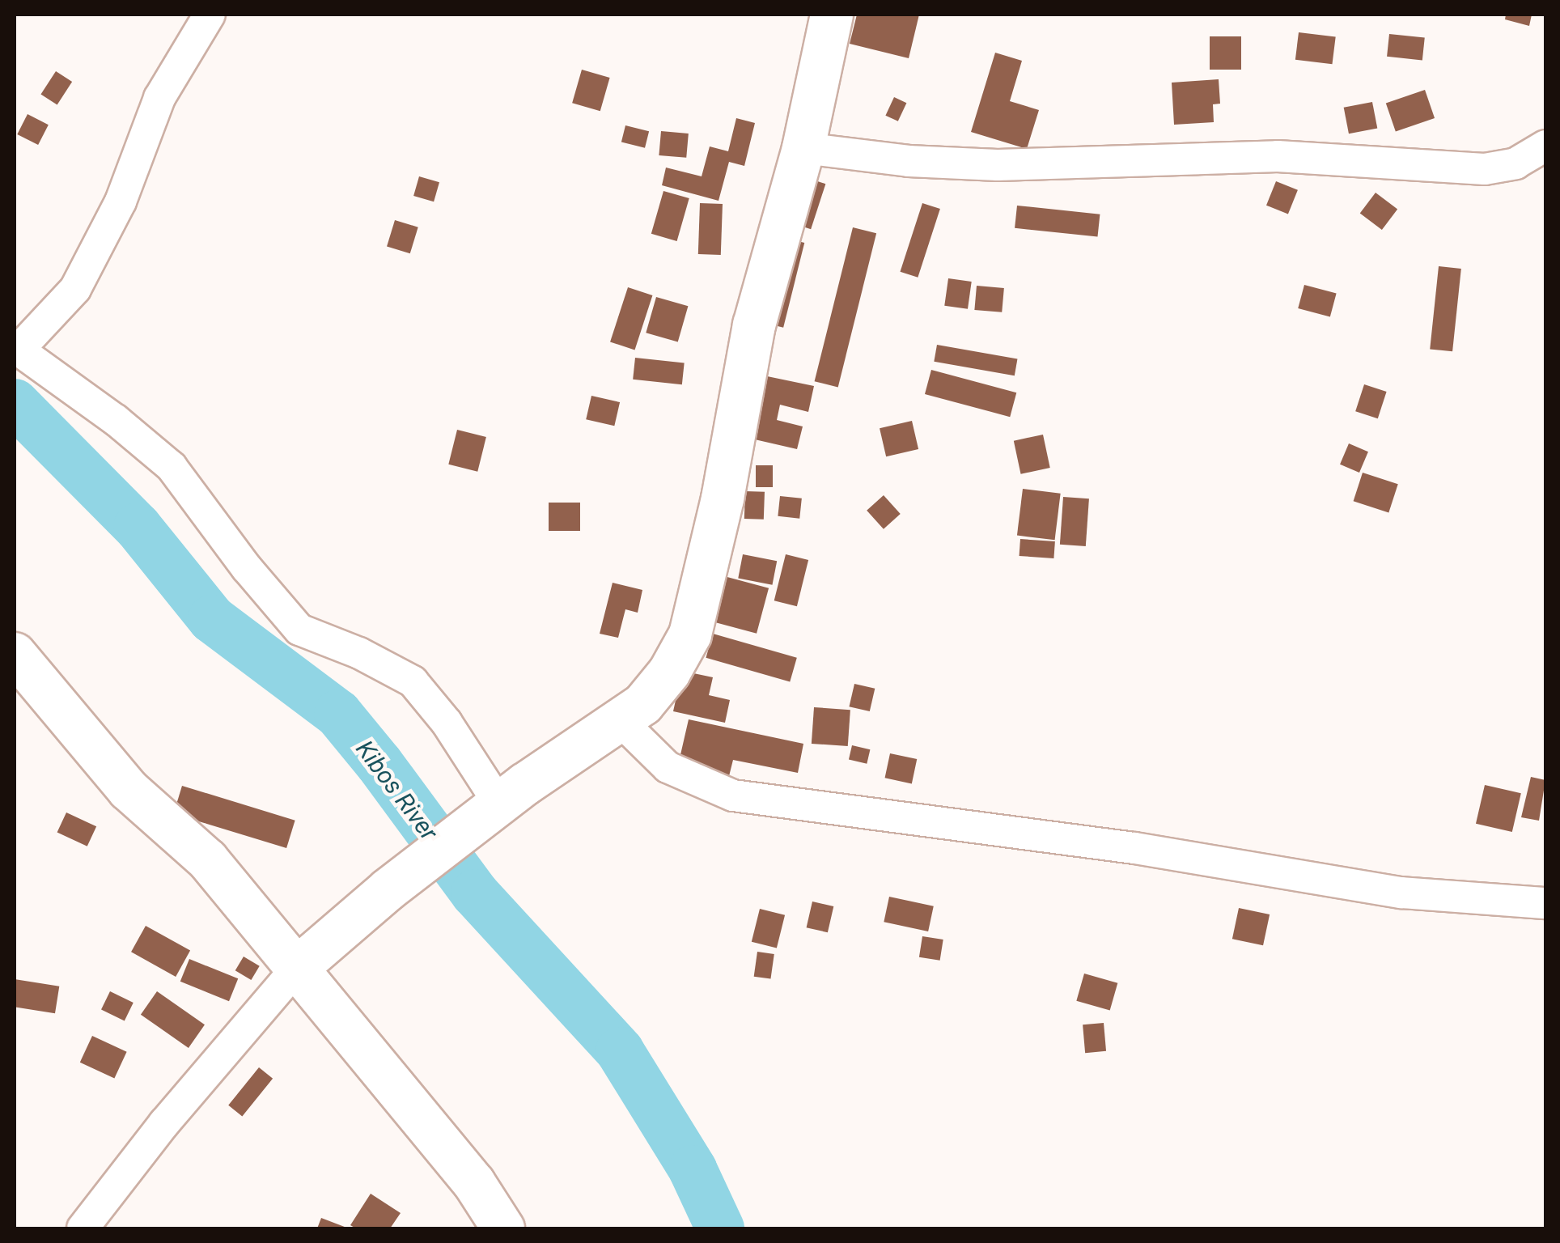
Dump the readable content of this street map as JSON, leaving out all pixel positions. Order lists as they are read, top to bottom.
{
  "water": ["Kibos River"]
}
